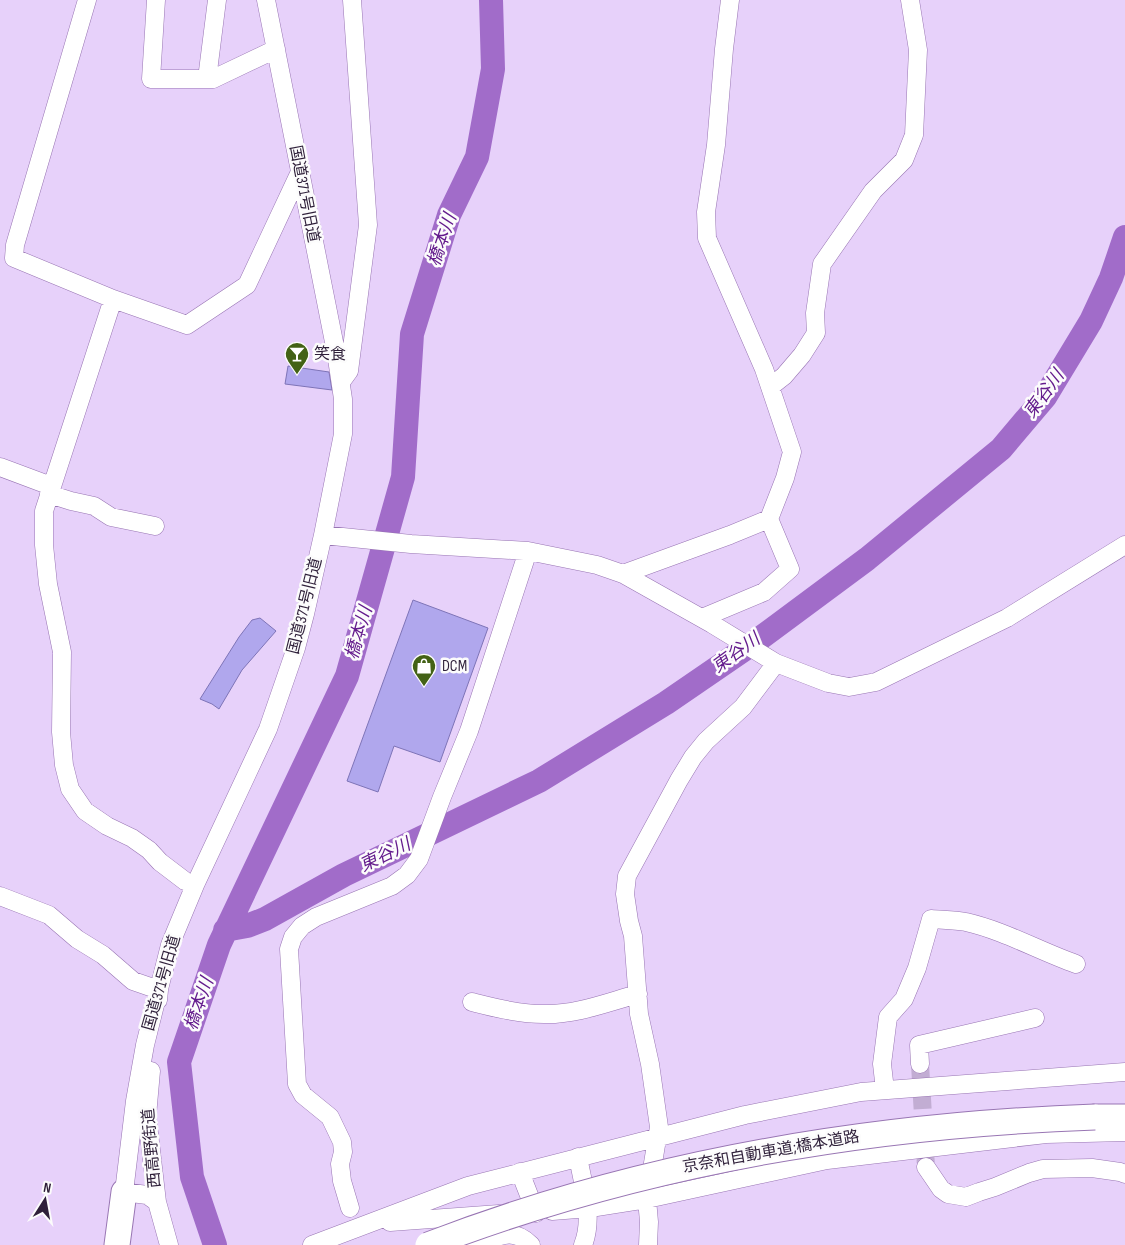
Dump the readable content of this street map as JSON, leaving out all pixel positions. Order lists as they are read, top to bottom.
{
  "streets": {
    "highway": ["京奈和自動車道;橋本道路"],
    "street": ["国道371号旧道", "西高野街道"]
  },
  "crossings": [
    ["国道371号旧道", "西高野街道"]
  ],
  "water": ["橋本川", "東谷川"],
  "places": {
    "bar": ["笑食"],
    "shop": ["DCM"]
  },
  "north": "top"
}
